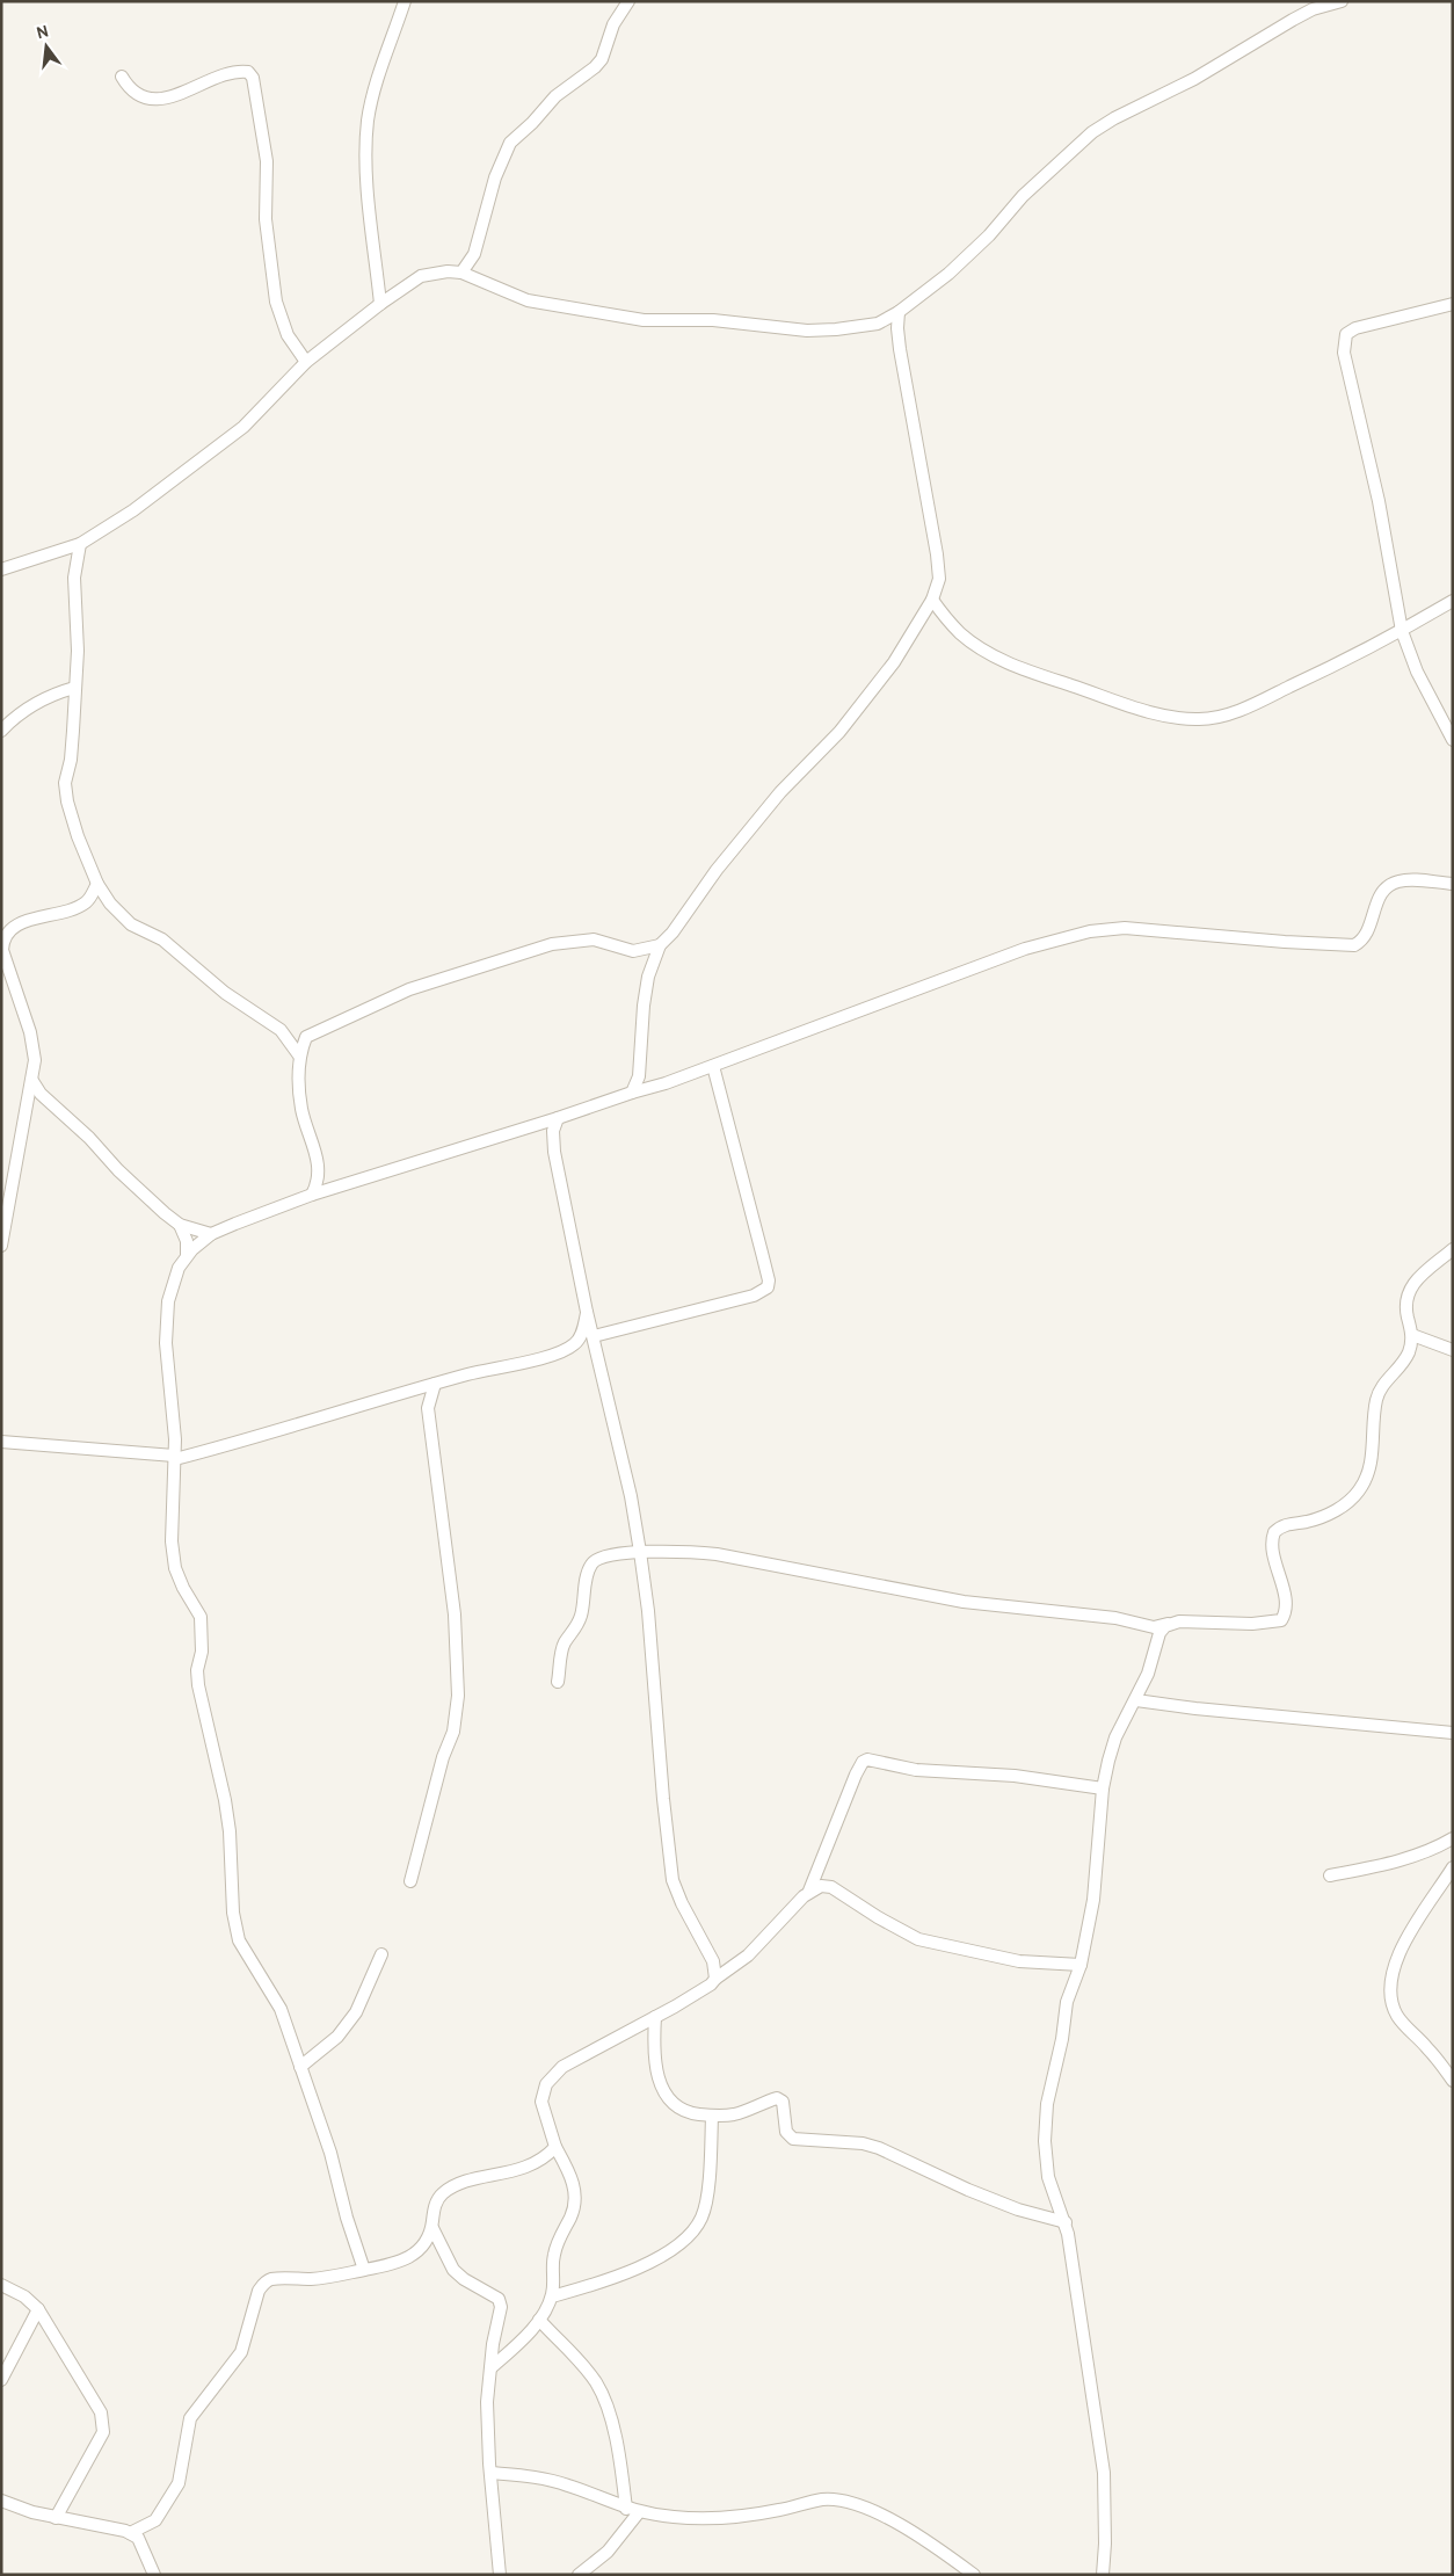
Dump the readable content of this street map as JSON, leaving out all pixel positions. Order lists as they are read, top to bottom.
{
  "north": "top"
}
